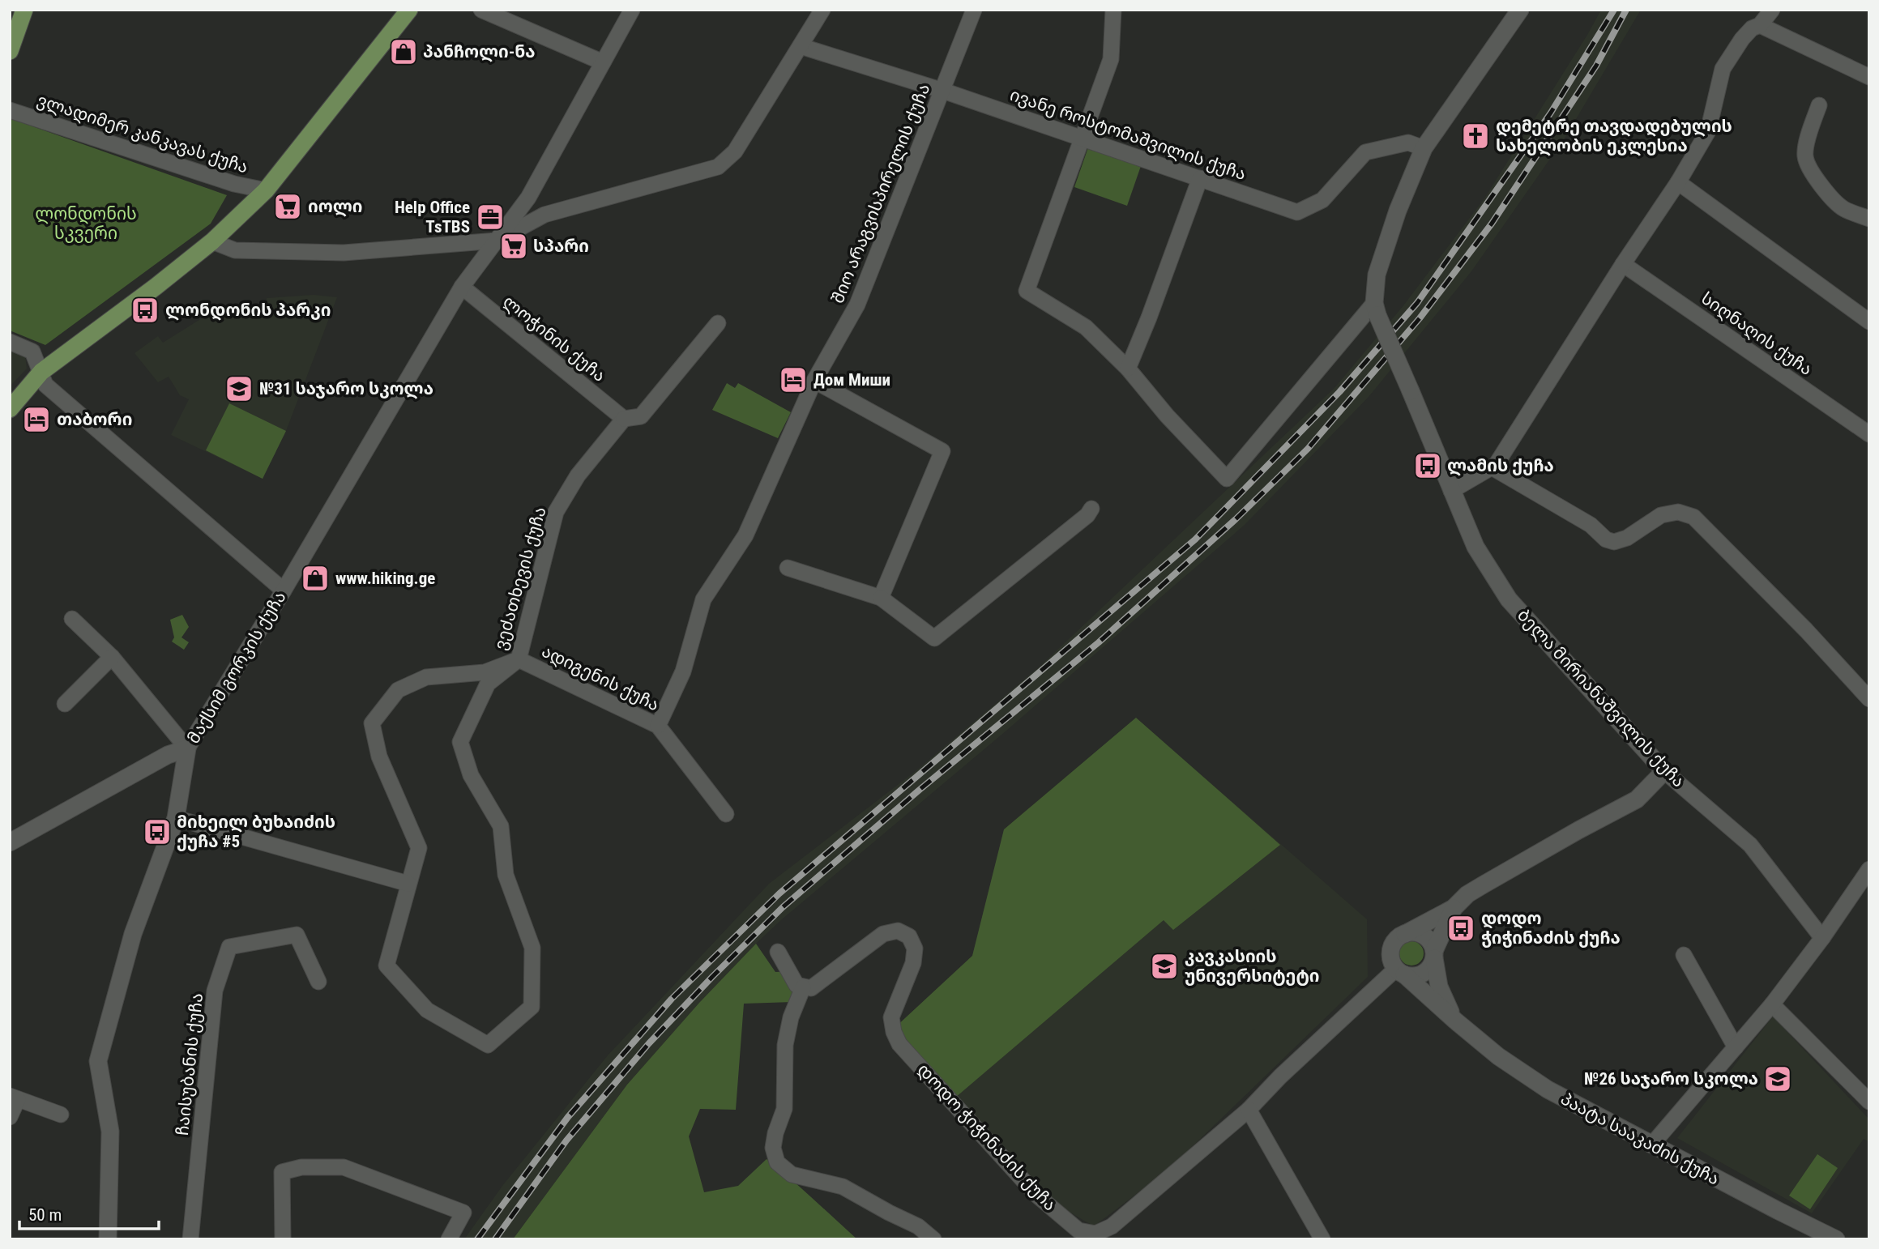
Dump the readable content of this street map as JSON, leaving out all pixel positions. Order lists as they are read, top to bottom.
{
  "streets": {
    "street": [
      "ვლადიმერ კანკავას ქუჩა",
      "ივანე როსტომაშვილის ქუჩა",
      "შიო არაგვისპირელის ქუჩა",
      "სიღნაღის ქუჩა",
      "ლოჭინის ქუჩა",
      "ვეძათხევის ქუჩა",
      "მაქსიმ გორკის ქუჩა",
      "ადიგენის ქუჩა",
      "ბელა მირიანაშვილის ქუჩა",
      "ჩაისუბანის ქუჩა",
      "დოდო ჭიჭინაძის ქუჩა",
      "პაატა სააკაძის ქუჩა"
    ]
  },
  "crossings": [
    ["ივანე როსტომაშვილის ქუჩა", "შიო არაგვისპირელის ქუჩა"],
    ["შიო არაგვისპირელის ქუჩა", "ადიგენის ქუჩა"],
    ["ლოჭინის ქუჩა", "ვეძათხევის ქუჩა"],
    ["ლოჭინის ქუჩა", "მაქსიმ გორკის ქუჩა"],
    ["ვეძათხევის ქუჩა", "ადიგენის ქუჩა"],
    ["დოდო ჭიჭინაძის ქუჩა", "პაატა სააკაძის ქუჩა"]
  ],
  "parks": ["ლონდონის სკვერი"],
  "places": {
    "shop": ["პანჩოლი-ნა", "www.hiking.ge"],
    "church": ["დემეტრე თავდადებულის სახელობის ეკლესია"],
    "supermarket": ["იოლი", "სპარი"],
    "office": ["Help Office TsTBS"],
    "bus stop": [
      "ლონდონის პარკი",
      "ლამის ქუჩა",
      "მიხეილ ბუხაიძის ქუჩა #5",
      "დოდო ჭიჭინაძის ქუჩა"
    ],
    "hotel": ["Дом Миши", "თაბორი"],
    "school or university": ["№31 საჯარო სკოლა", "კავკასიის უნივერსიტეტი", "№26 საჯარო სკოლა"]
  },
  "scale_bar": "50 m"
}
